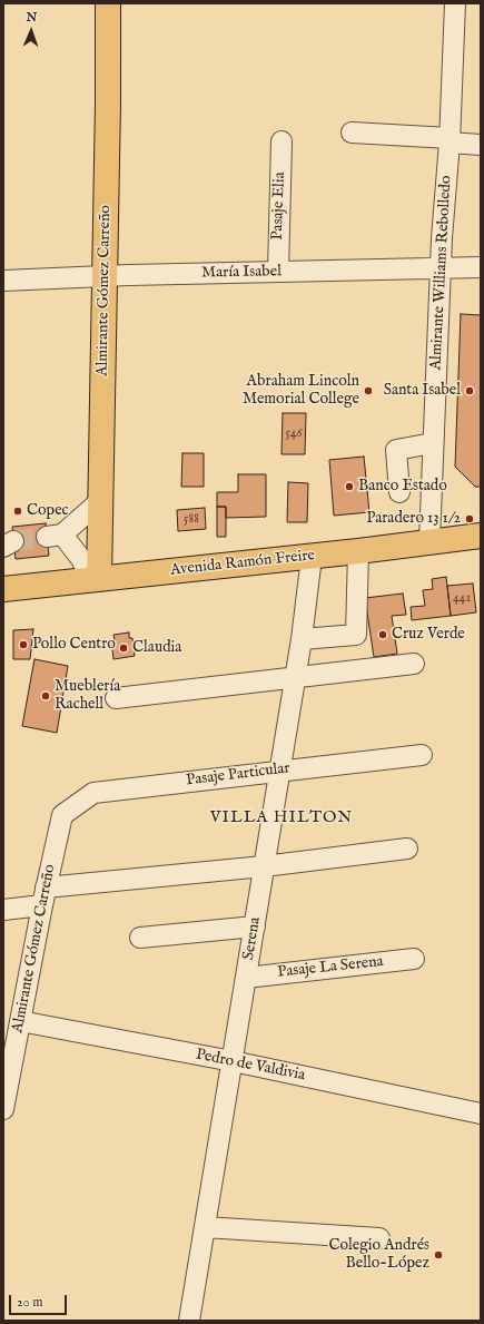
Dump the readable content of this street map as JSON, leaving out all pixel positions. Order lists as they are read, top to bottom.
{
  "streets": {
    "main road": ["Almirante Gómez Carreño", "Avenida Ramón Freire"],
    "street": [
      "Pasaje Elia",
      "María Isabel",
      "Almirante Williams Rebolledo",
      "Pasaje Particular",
      "Serena",
      "Pasaje La Serena",
      "Pedro de Valdivia"
    ]
  },
  "crossings": [
    ["Pasaje Elia", "María Isabel"],
    ["María Isabel", "Almirante Williams Rebolledo"],
    ["María Isabel", "Almirante Gómez Carreño"],
    ["Almirante Williams Rebolledo", "Avenida Ramón Freire"],
    ["Almirante Gómez Carreño", "Avenida Ramón Freire"],
    ["Almirante Gómez Carreño", "Pasaje Particular"],
    ["Almirante Gómez Carreño", "Pedro de Valdivia"],
    ["Avenida Ramón Freire", "Serena"],
    ["Pasaje Particular", "Serena"],
    ["Serena", "Pasaje La Serena"],
    ["Serena", "Pedro de Valdivia"]
  ],
  "districts": ["VILLA HILTON"],
  "places": [
    "Abraham Lincoln Memorial College",
    "Santa Isabel",
    "Banco Estado",
    "Copec",
    "Paradero 13 1/2",
    "Cruz Verde",
    "Pollo Centro",
    "Claudia",
    "Mueblería Rachell",
    "Colegio Andrés Bello-López"
  ],
  "house_numbers": ["546", "588", "441"],
  "scale_bar": "20 m",
  "north": "top"
}
